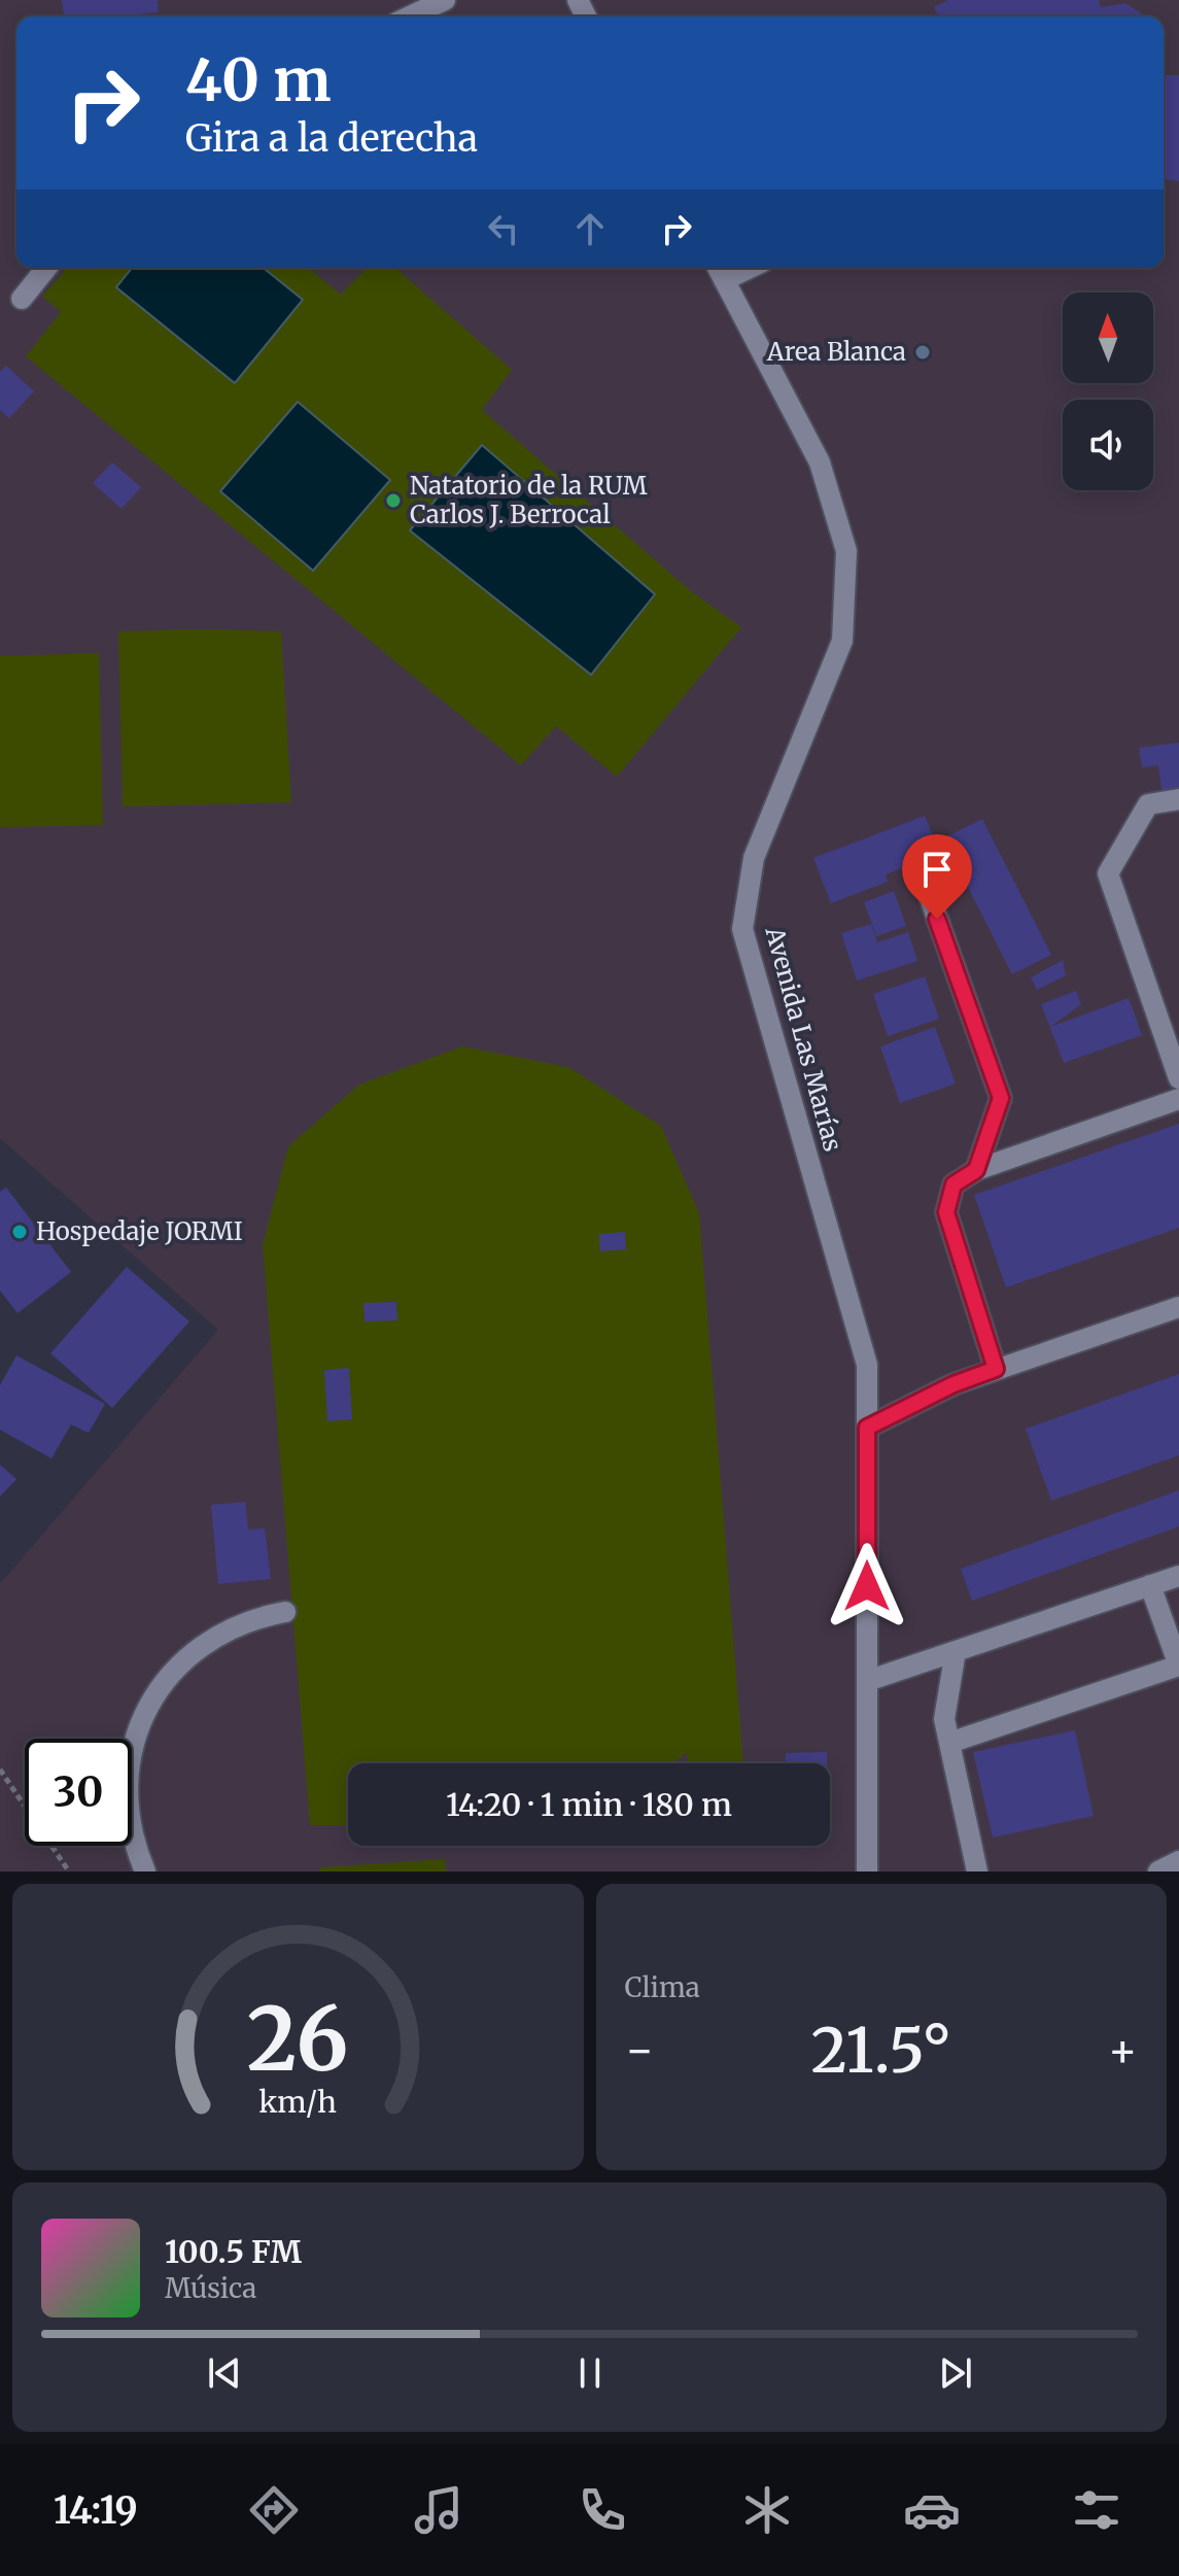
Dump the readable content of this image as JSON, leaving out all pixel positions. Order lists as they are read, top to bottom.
{
  "streets": {
    "street": ["Avenida Las Marías"]
  },
  "places": ["Area Blanca", "Natatorio de la RUM Carlos J. Berrocal", "Hospedaje JORMI"],
  "north": "top",
  "page": {
    "turn": ["40 m", "Gira a la derecha"],
    "limit": "30",
    "trip": "14:20 · 1 min · 180 m",
    "tile": "Clima",
    "heat": ["−", "21.5°", "+"],
    "song": ["100.5 FM", "Música"],
    "tabs": "14:19",
    "gauge": ["26", "km/h"]
  }
}
